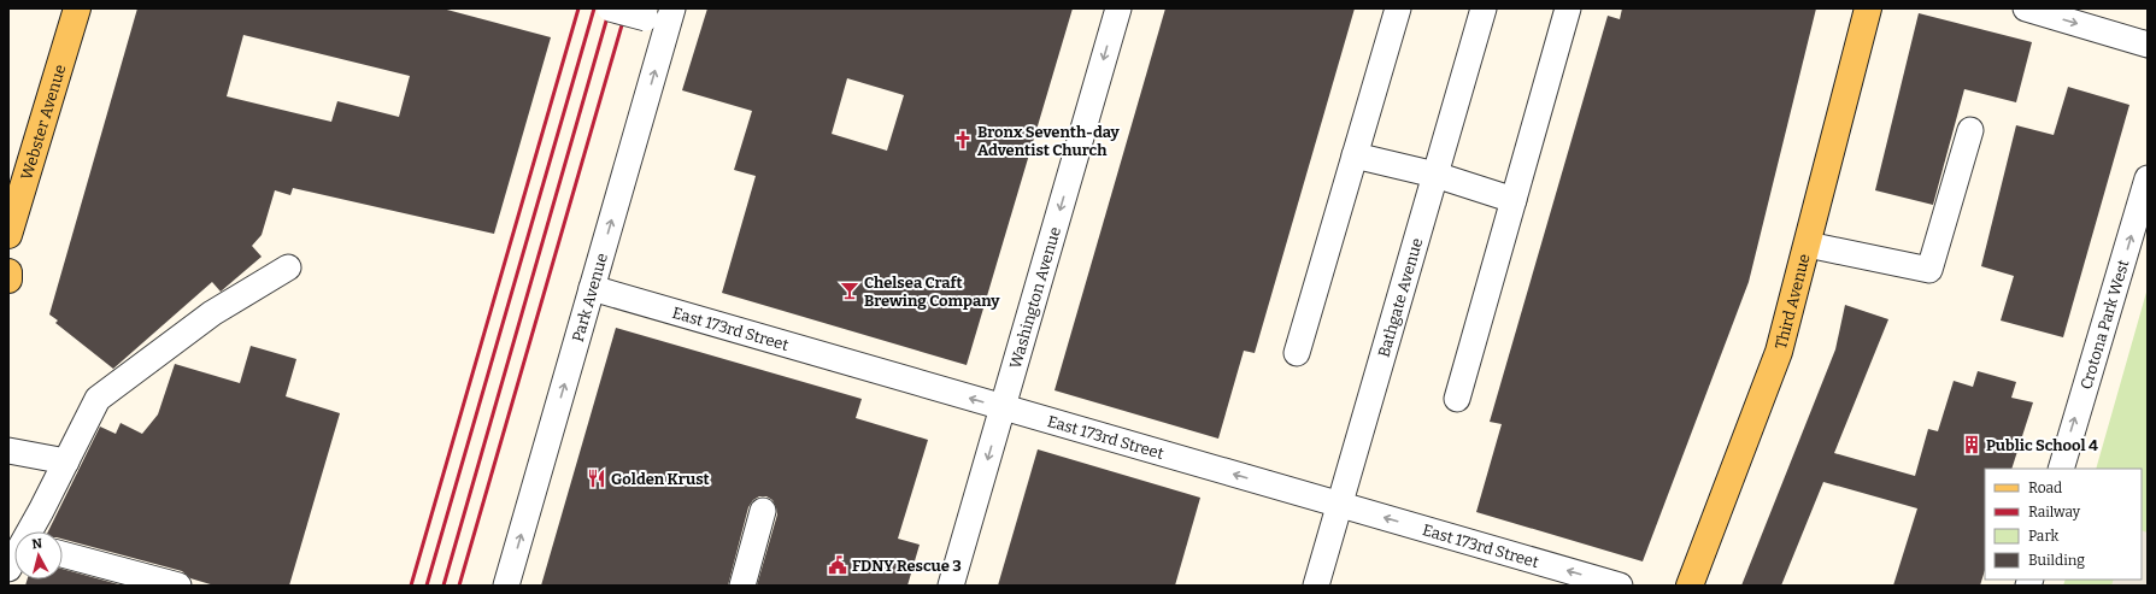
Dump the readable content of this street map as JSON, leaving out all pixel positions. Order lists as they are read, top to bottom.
{
  "streets": {
    "main road": ["Webster Avenue", "Third Avenue"],
    "street": [
      "Park Avenue",
      "Washington Avenue",
      "Bathgate Avenue",
      "Crotona Park West",
      "East 173rd Street"
    ]
  },
  "crossings": [
    ["Park Avenue", "East 173rd Street"],
    ["Washington Avenue", "East 173rd Street"],
    ["Bathgate Avenue", "East 173rd Street"]
  ],
  "one_way": [
    "Park Avenue",
    "Washington Avenue",
    "Crotona Park West",
    "East 173rd Street"
  ],
  "places": {
    "church": ["Bronx Seventh-day Adventist Church"],
    "bar": ["Chelsea Craft Brewing Company"],
    "building": ["Public School 4"],
    "restaurant": ["Golden Krust"],
    "public building": ["FDNY Rescue 3"]
  },
  "legend": [
    "Road",
    "Railway",
    "Park",
    "Building"
  ],
  "north": "top"
}
